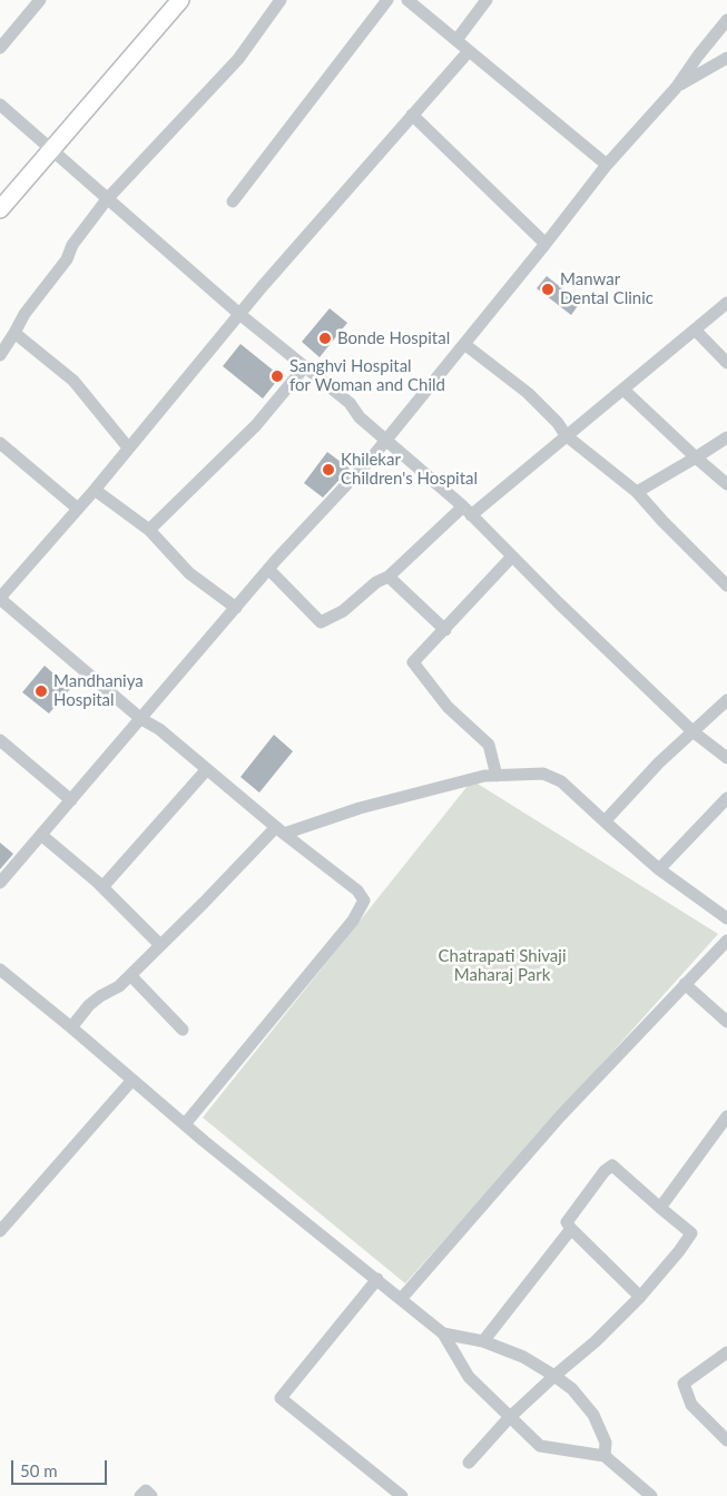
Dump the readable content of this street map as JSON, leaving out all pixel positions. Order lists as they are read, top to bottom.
{
  "parks": ["Chatrapati Shivaji Maharaj Park"],
  "places": [
    "Manwar Dental Clinic",
    "Bonde Hospital",
    "Sanghvi Hospital for Woman and Child",
    "Khilekar Children's Hospital",
    "Mandhaniya Hospital"
  ],
  "scale_bar": "50 m"
}
